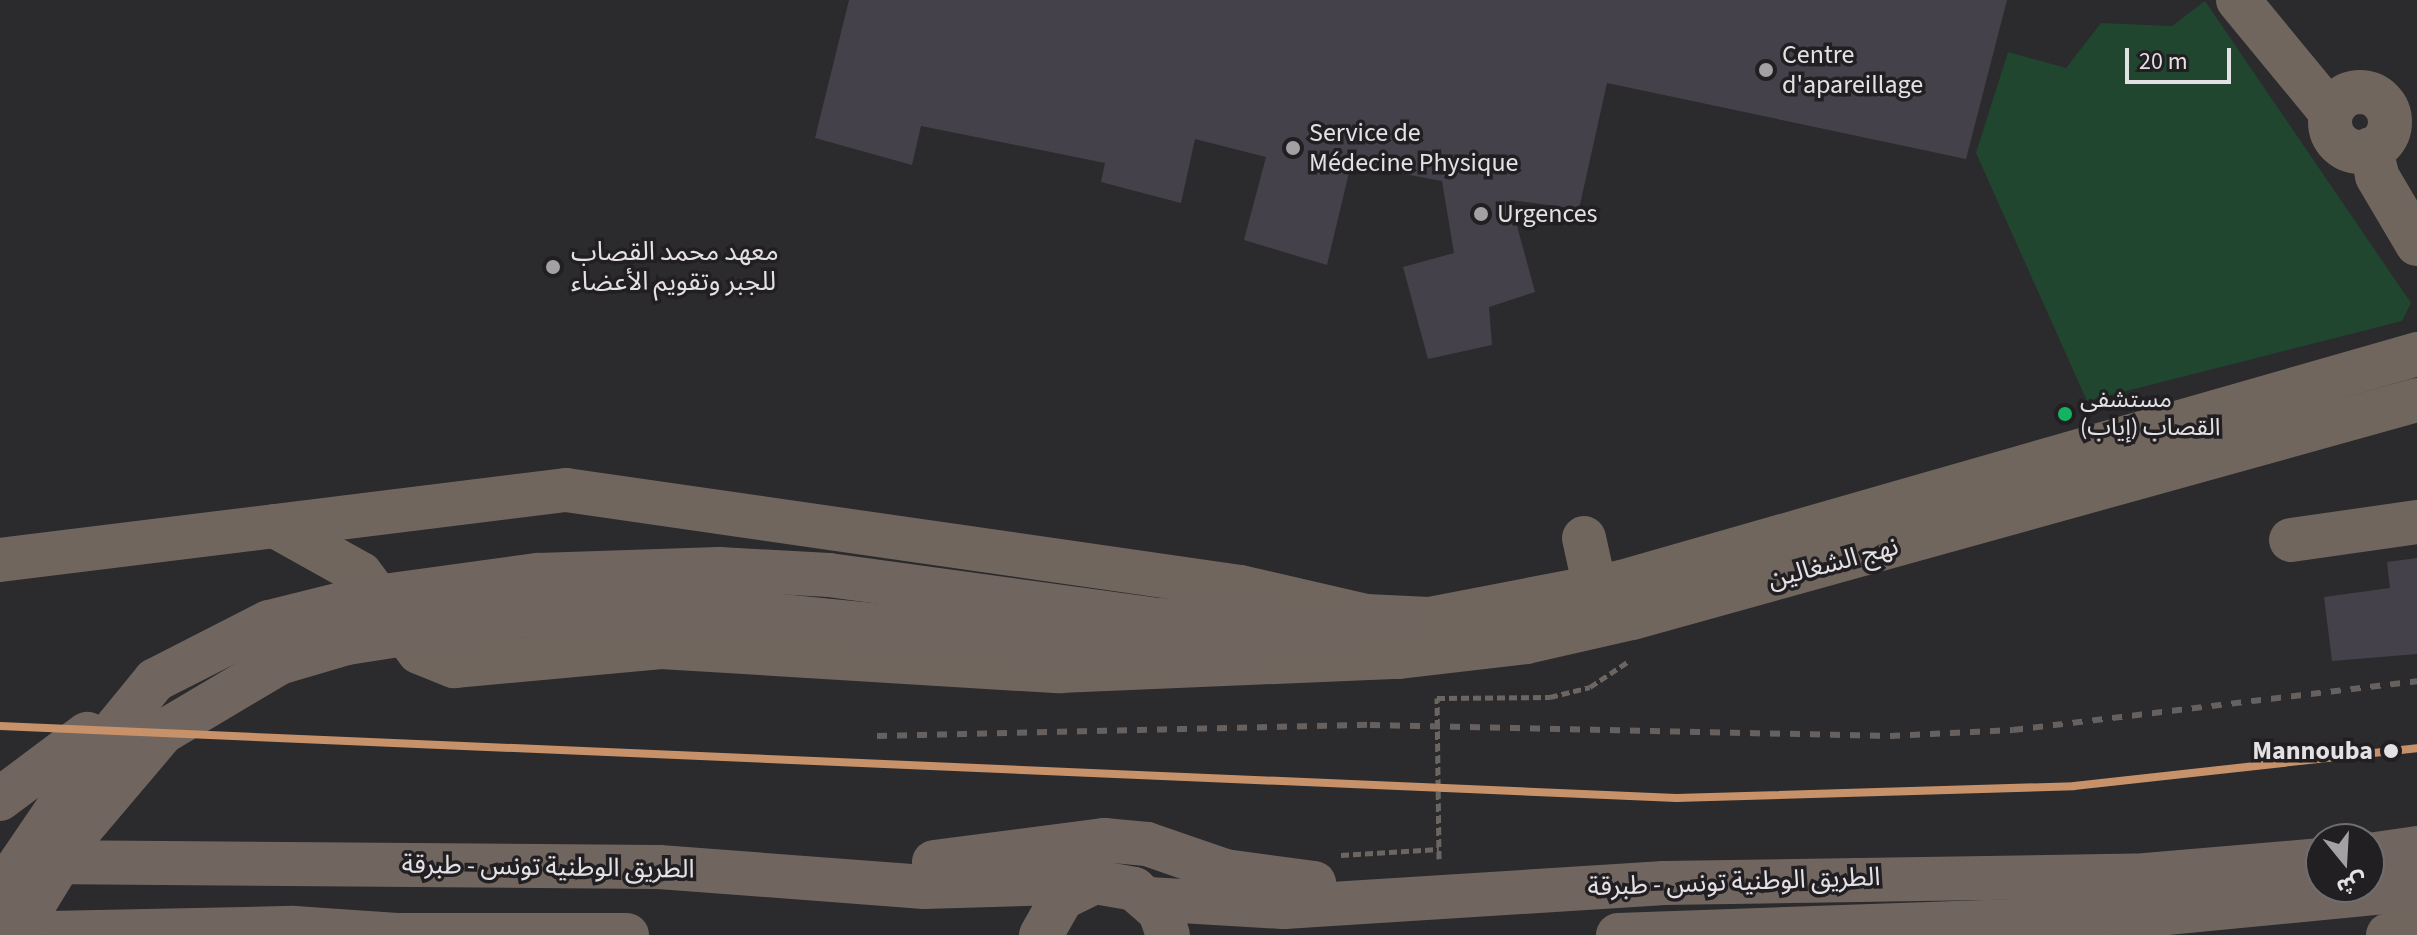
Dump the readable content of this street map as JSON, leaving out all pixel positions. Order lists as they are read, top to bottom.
{
  "streets": {
    "main road": ["الطريق الوطنية تونس - طبرقة"],
    "street": ["نهج الشغالين"]
  },
  "places": [
    "Centre d'apareillage",
    "Service de Médecine Physique",
    "Urgences",
    "معهد محمد القصاب للجبر وتقويم الأعضاء",
    "مستشفى القصاب (إياب)",
    "Mannouba"
  ],
  "scale_bar": "20 m",
  "north": "bottom"
}
